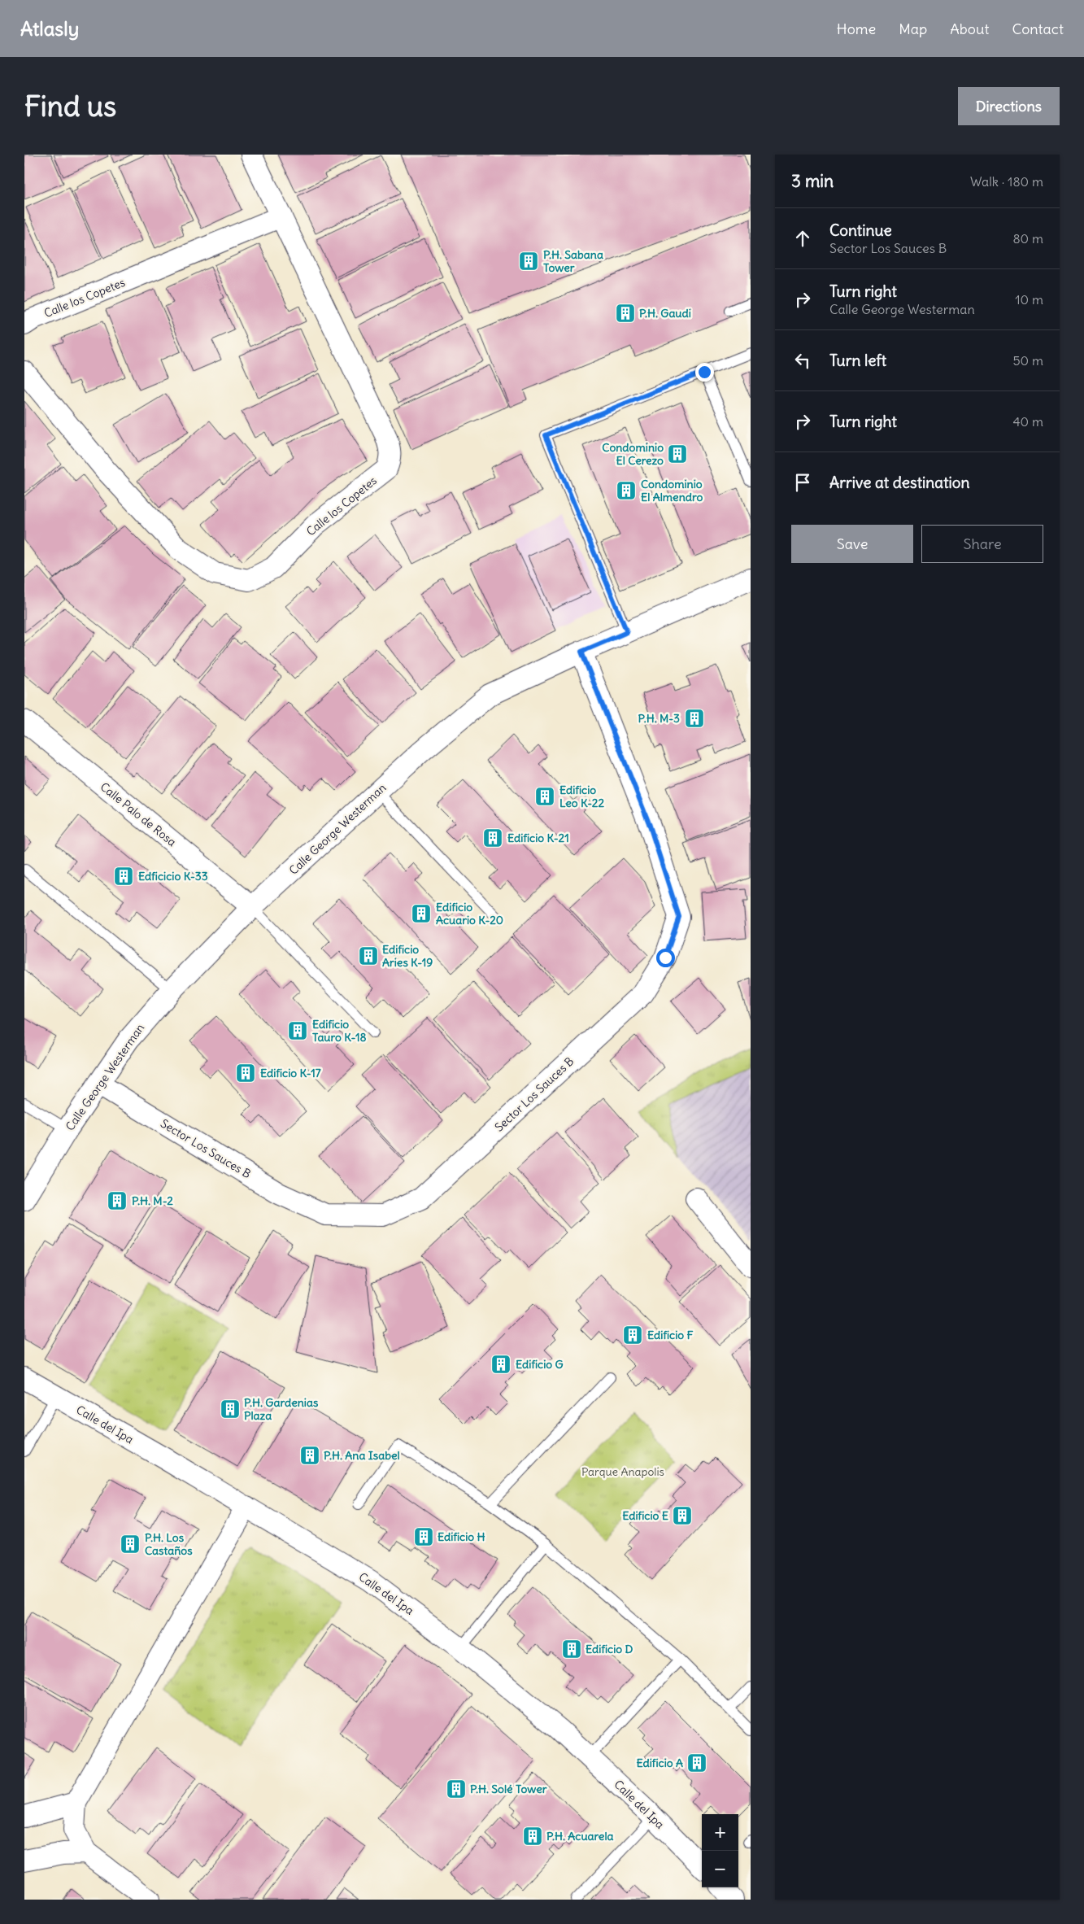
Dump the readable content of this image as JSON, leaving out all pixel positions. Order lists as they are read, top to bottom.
{
  "streets": {
    "street": [
      "Calle los Copetes",
      "Calle Palo de Rosa",
      "Calle George Westerman",
      "Sector Los Sauces B",
      "Calle del Ipa"
    ]
  },
  "crossings": [
    ["Calle Palo de Rosa", "Calle George Westerman"],
    ["Calle George Westerman", "Sector Los Sauces B"]
  ],
  "parks": ["Parque Anapolis"],
  "places": {
    "building": [
      "P.H. Sabana Tower",
      "P.H. Gaudi",
      "Condominio El Cerezo",
      "Condominio El Almendro",
      "P.H. M-3",
      "Edificio Leo K-22",
      "Edificio K-21",
      "Edficicio K-33",
      "Edificio Acuario K-20",
      "Edificio Aries K-19",
      "Edificio Tauro K-18",
      "Edificio K-17",
      "P.H. M-2",
      "Edificio F",
      "Edificio G",
      "P.H. Gardenias Plaza",
      "P.H. Ana Isabel",
      "Edificio E",
      "Edificio H",
      "P.H. Los Castaños",
      "Edificio D",
      "Edificio A",
      "P.H. Solé Tower",
      "P.H. Acuarela"
    ]
  },
  "page": {
    "header": "Atlasly",
    "nav": [
      "Home",
      "Map",
      "About",
      "Contact"
    ],
    "buttons": [
      "Directions",
      ["Save", "Share"]
    ],
    "title": "Find us",
    "heading": ["3 min", "Walk · 180 m"],
    "list": [
      ["Continue", "Sector Los Sauces B", "80 m"],
      ["Turn right", "Calle George Westerman", "10 m"],
      ["Turn left", "50 m"],
      ["Turn right", "40 m"],
      "Arrive at destination"
    ],
    "map_buttons": ["+", "−"]
  }
}
